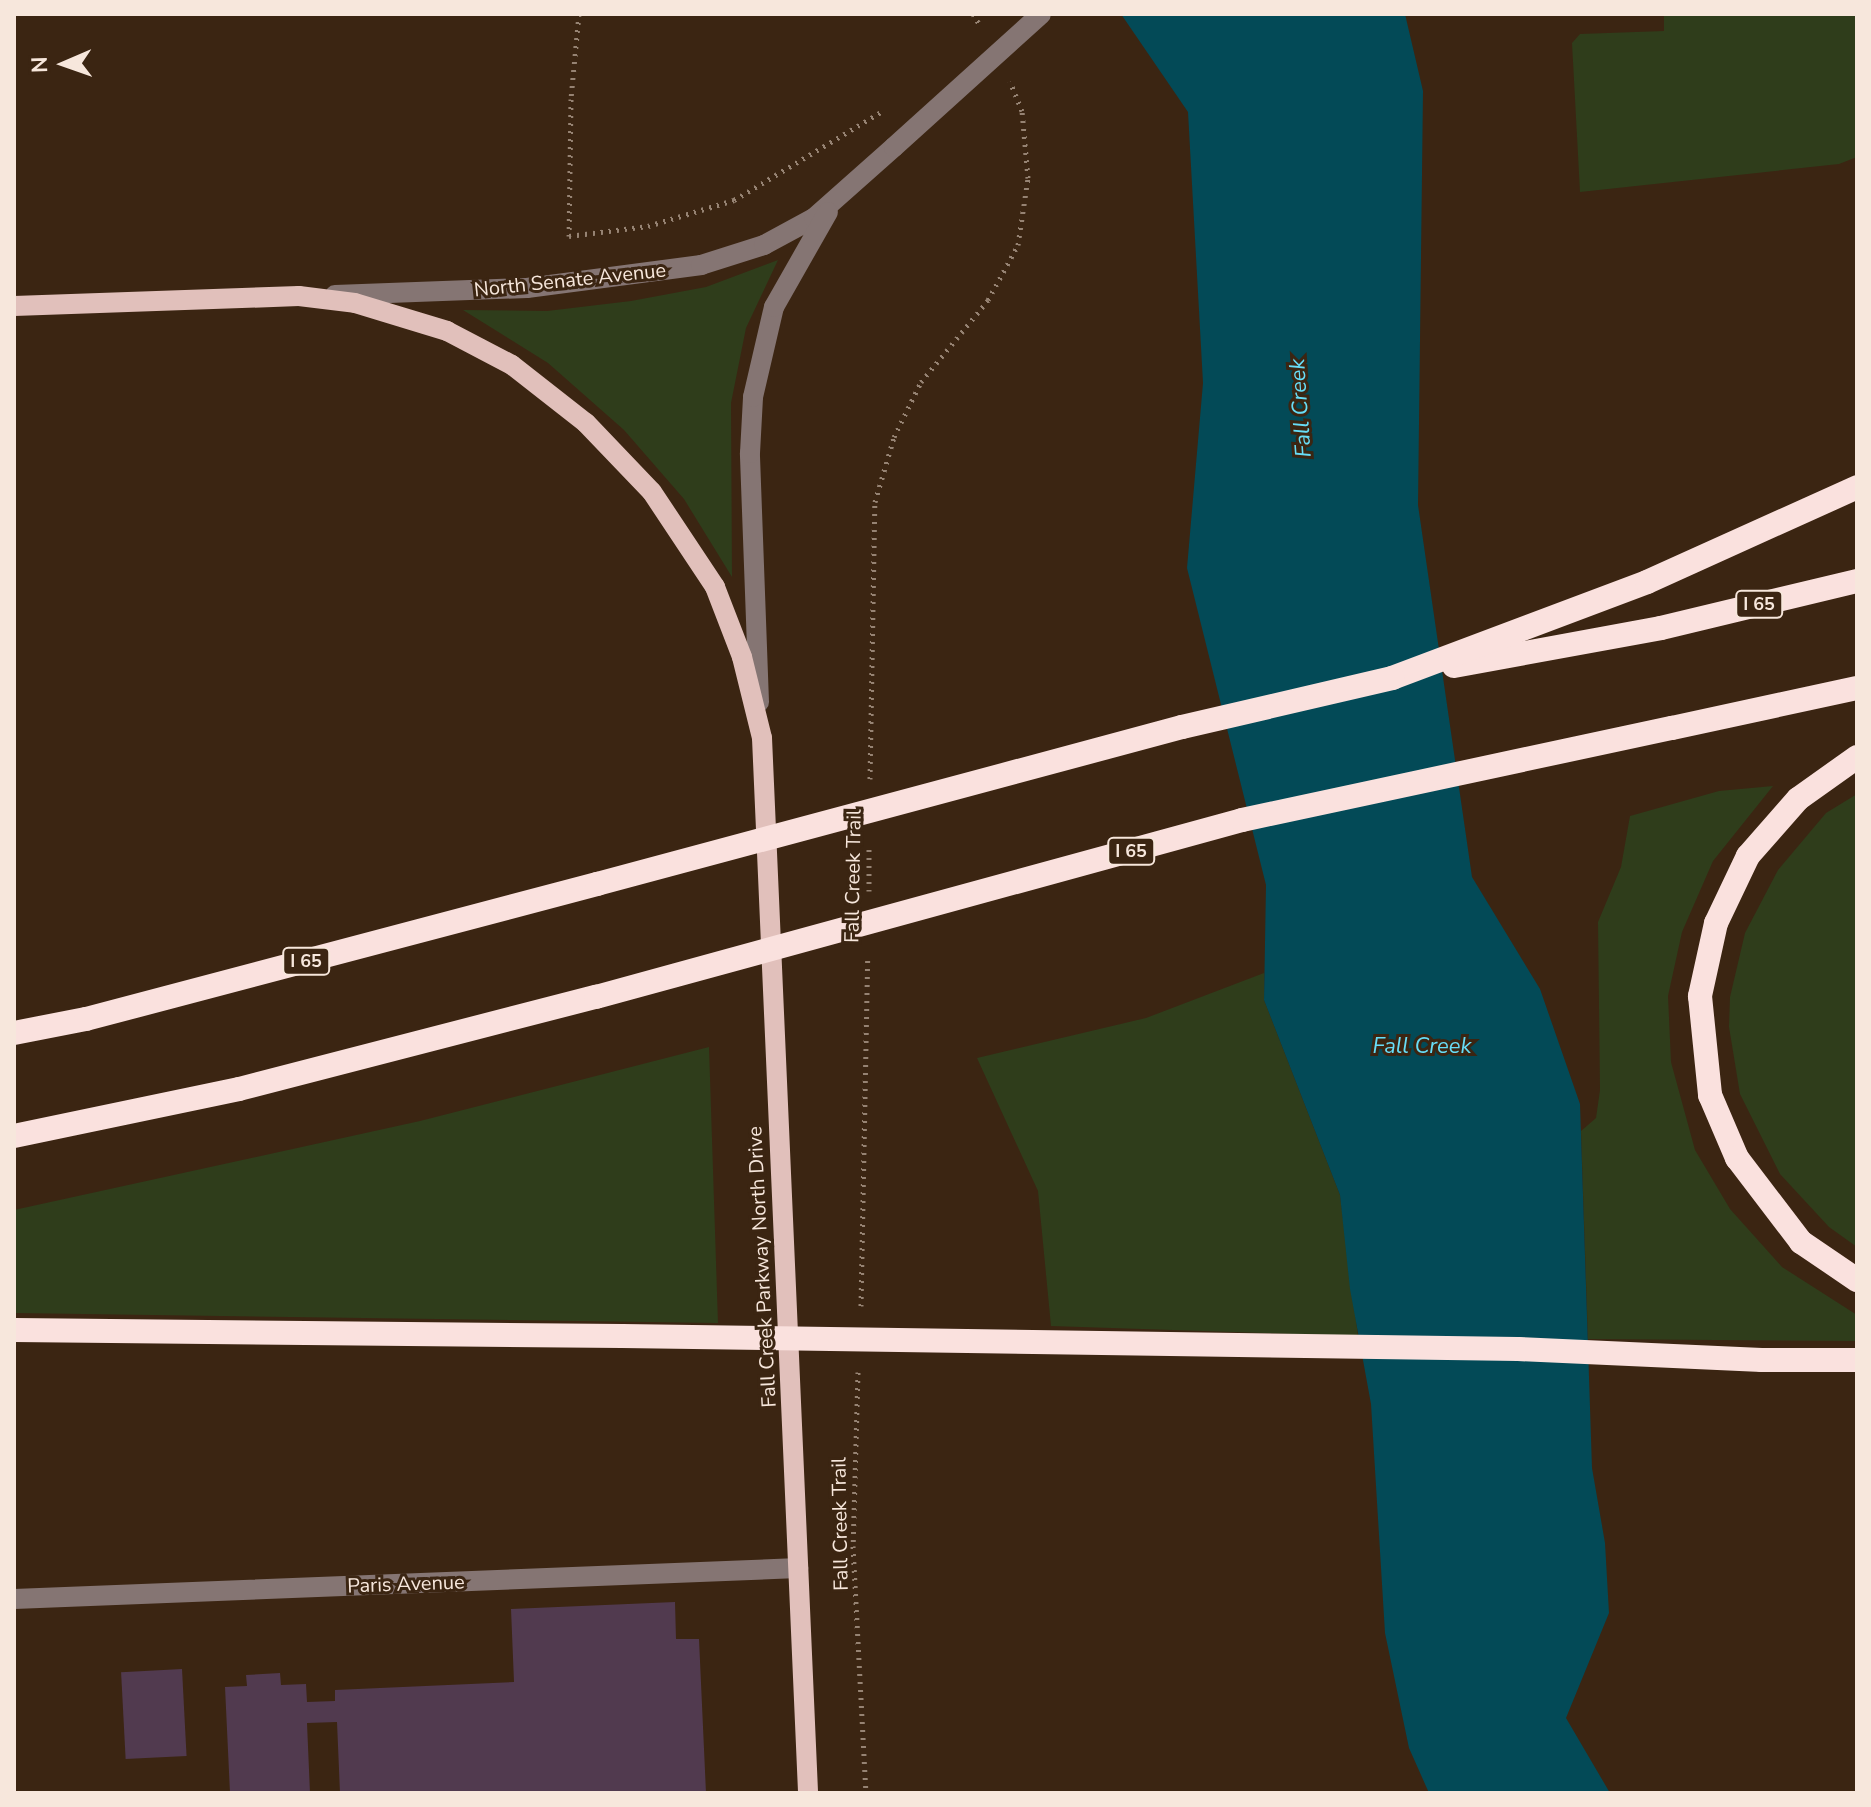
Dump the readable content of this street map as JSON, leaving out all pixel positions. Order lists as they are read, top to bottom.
{
  "streets": {
    "highway": ["I 65"],
    "main road": ["Fall Creek Parkway North Drive"],
    "street": ["North Senate Avenue", "Paris Avenue"],
    "path": ["Fall Creek Trail"]
  },
  "crossings": [
    ["North Senate Avenue", "Fall Creek Parkway North Drive"],
    ["Fall Creek Parkway North Drive", "Paris Avenue"]
  ],
  "water": ["Fall Creek"],
  "north": "left"
}
